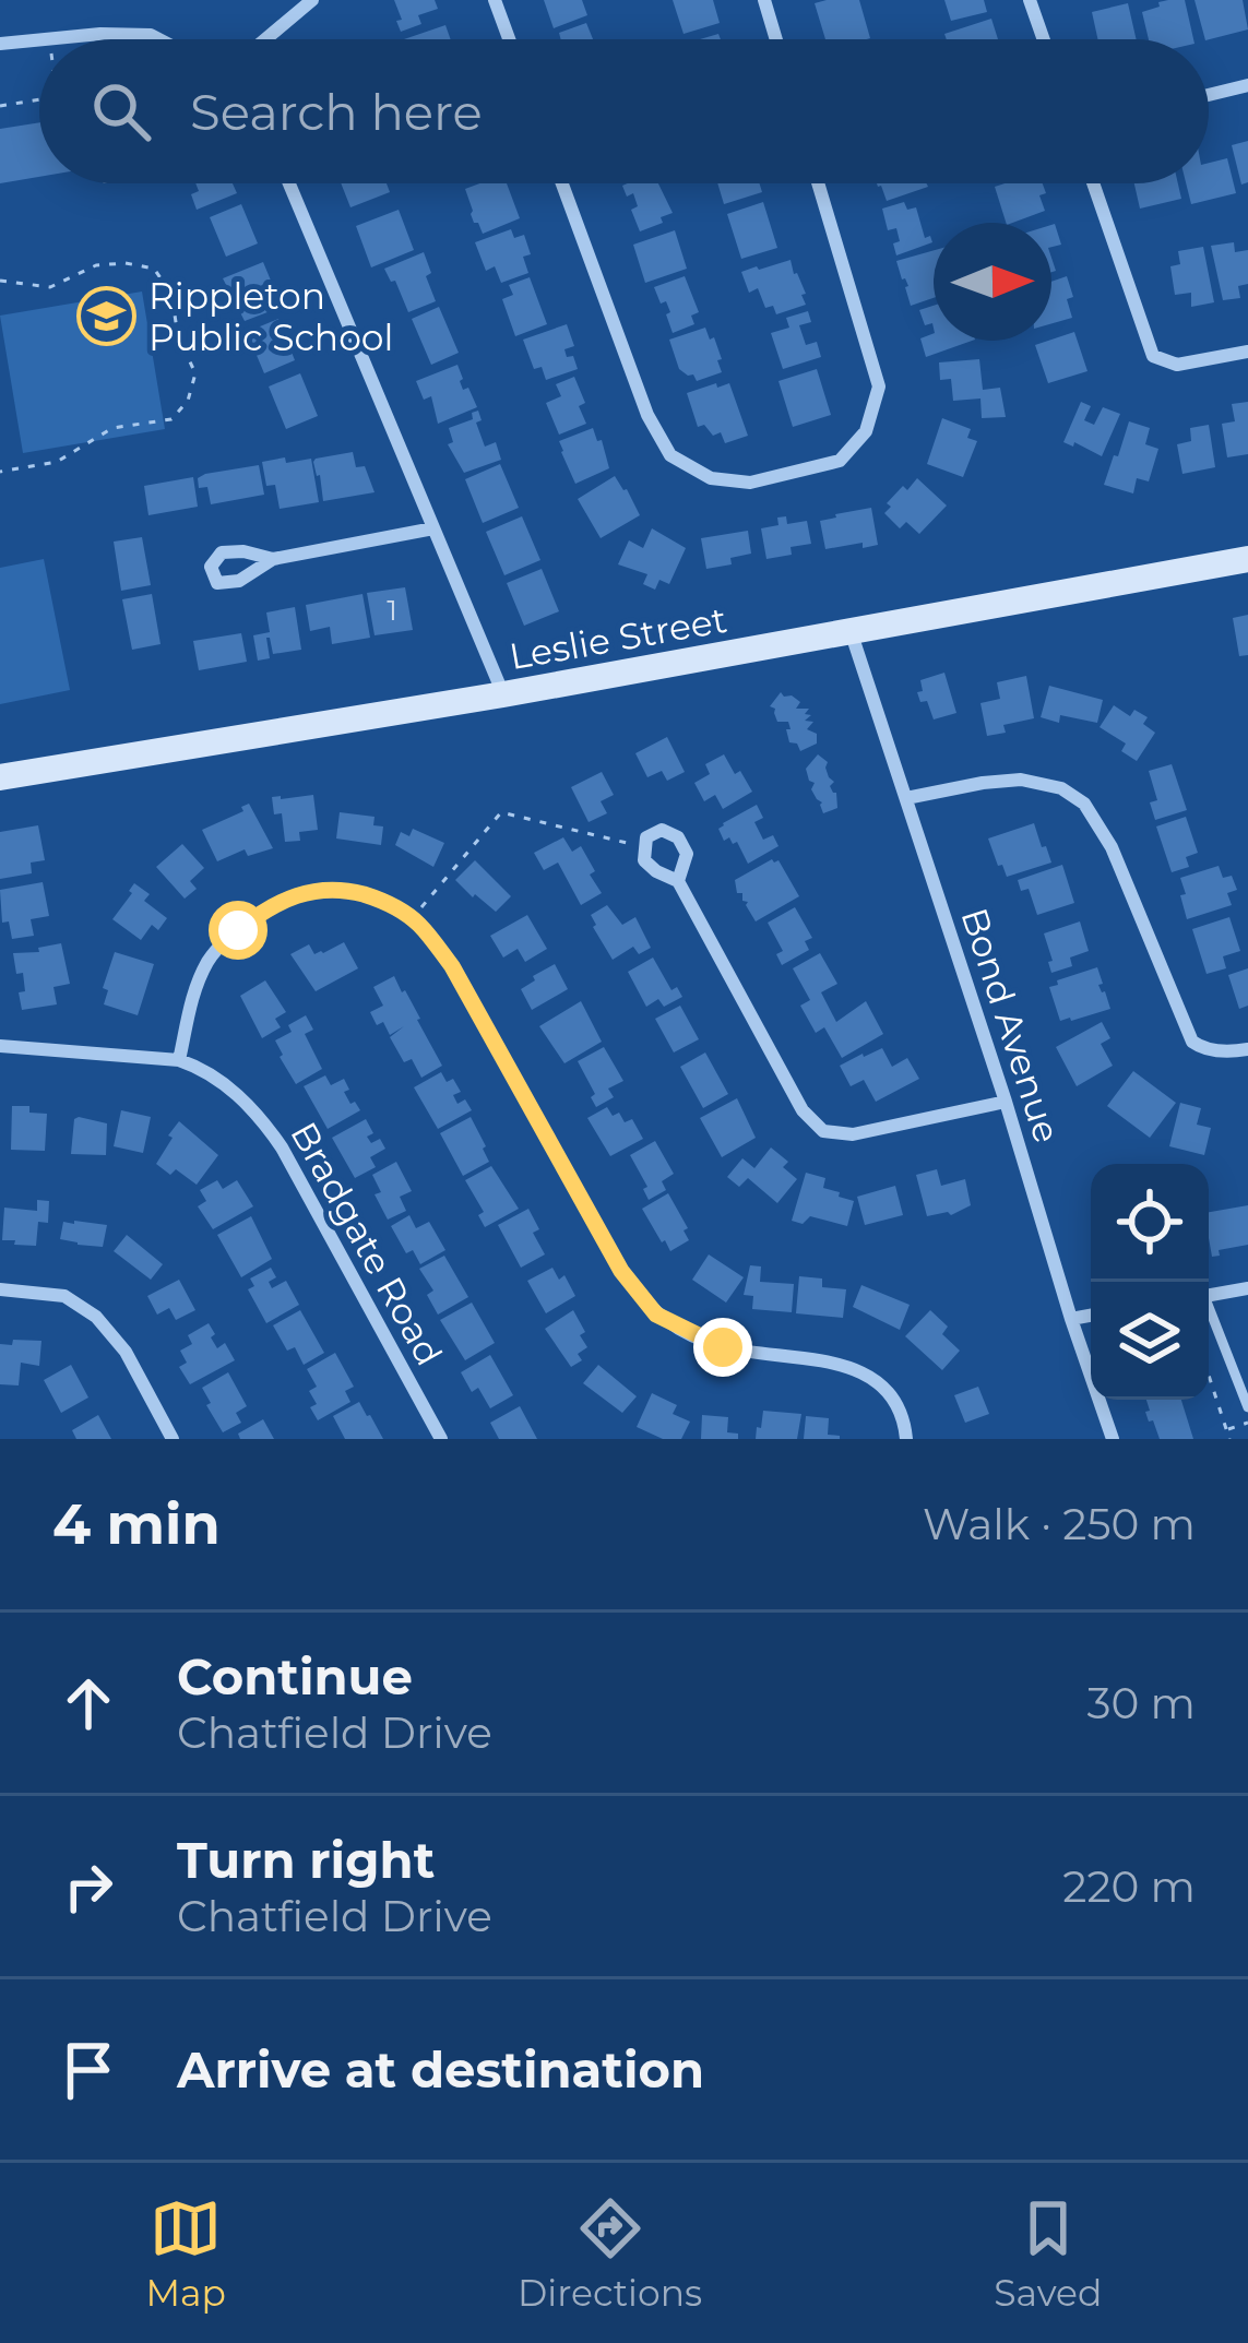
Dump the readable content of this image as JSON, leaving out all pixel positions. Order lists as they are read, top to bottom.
{
  "streets": {
    "main road": ["Leslie Street"],
    "street": ["Bond Avenue", "Bradgate Road"]
  },
  "crossings": [
    ["Leslie Street", "Bond Avenue"]
  ],
  "places": {
    "school or university": ["Rippleton Public School"]
  },
  "house_numbers": ["1"],
  "north": "right",
  "page": {
    "search": "Search here",
    "heading": ["4 min", "Walk · 250 m"],
    "list": [
      ["Continue", "Chatfield Drive", "30 m"],
      ["Turn right", "Chatfield Drive", "220 m"],
      "Arrive at destination"
    ],
    "nav": ["Map", "Directions", "Saved"]
  }
}
